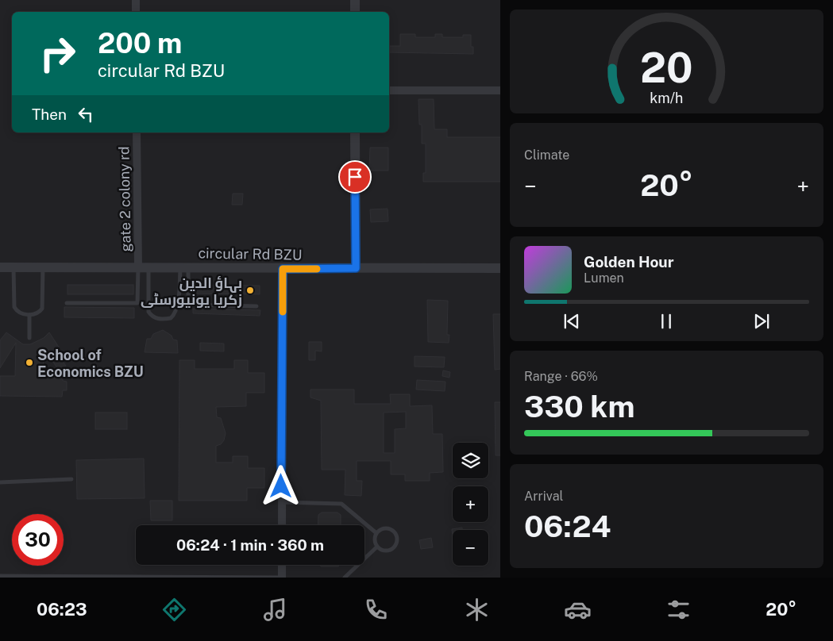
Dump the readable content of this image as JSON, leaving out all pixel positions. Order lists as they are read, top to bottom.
{
  "streets": {
    "street": ["gate 2 colony rd", "circular Rd BZU"]
  },
  "crossings": [
    ["gate 2 colony rd", "circular Rd BZU"]
  ],
  "places": ["بہاؤ الدین زکریا یونیورسٹی", "School of Economics BZU"],
  "page": {
    "turn": ["200 m", "circular Rd BZU"],
    "then": "Then",
    "tile": [
      "Climate",
      ["Range · 66%", "330 km"],
      ["Arrival", "06:24"]
    ],
    "heat": ["−", "20°", "+"],
    "song": ["Golden Hour", "Lumen"],
    "map_buttons": ["+", "−"],
    "limit": "30",
    "trip": "06:24 · 1 min · 360 m",
    "tabs": ["06:23", "20°"],
    "gauge": ["20", "km/h"]
  }
}
